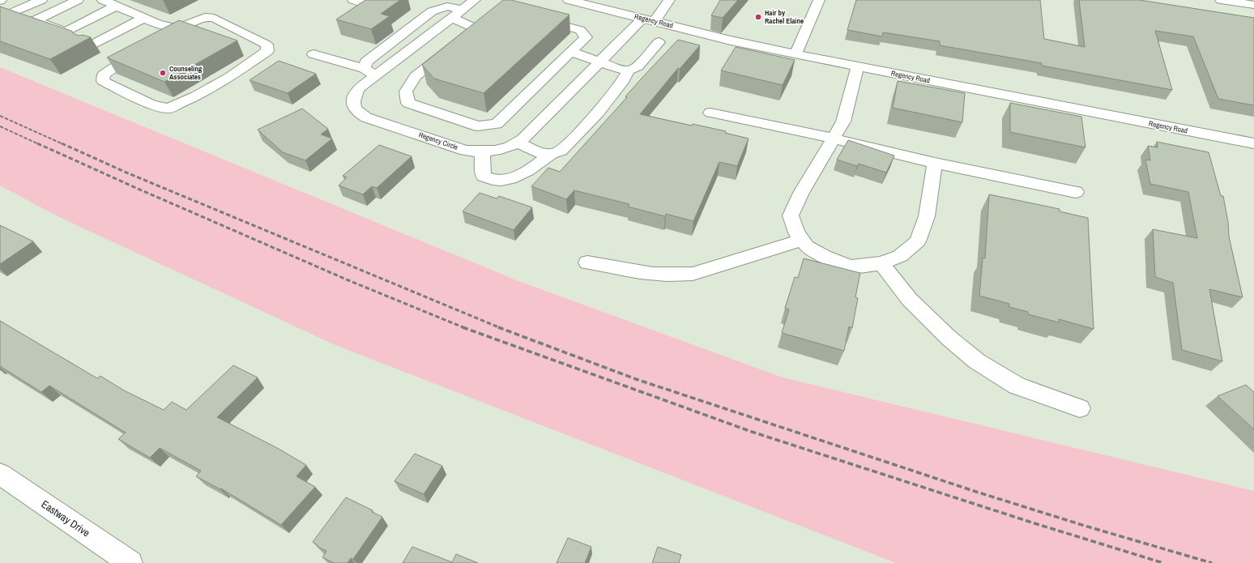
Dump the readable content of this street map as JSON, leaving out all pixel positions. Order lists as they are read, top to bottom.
{
  "streets": {
    "street": ["Regency Road", "Regency Circle", "Eastway Drive"]
  },
  "crossings": [
    ["Regency Road", "Regency Circle"]
  ],
  "places": ["Hair by Rachel Elaine", "Counseling Associates"]
}
